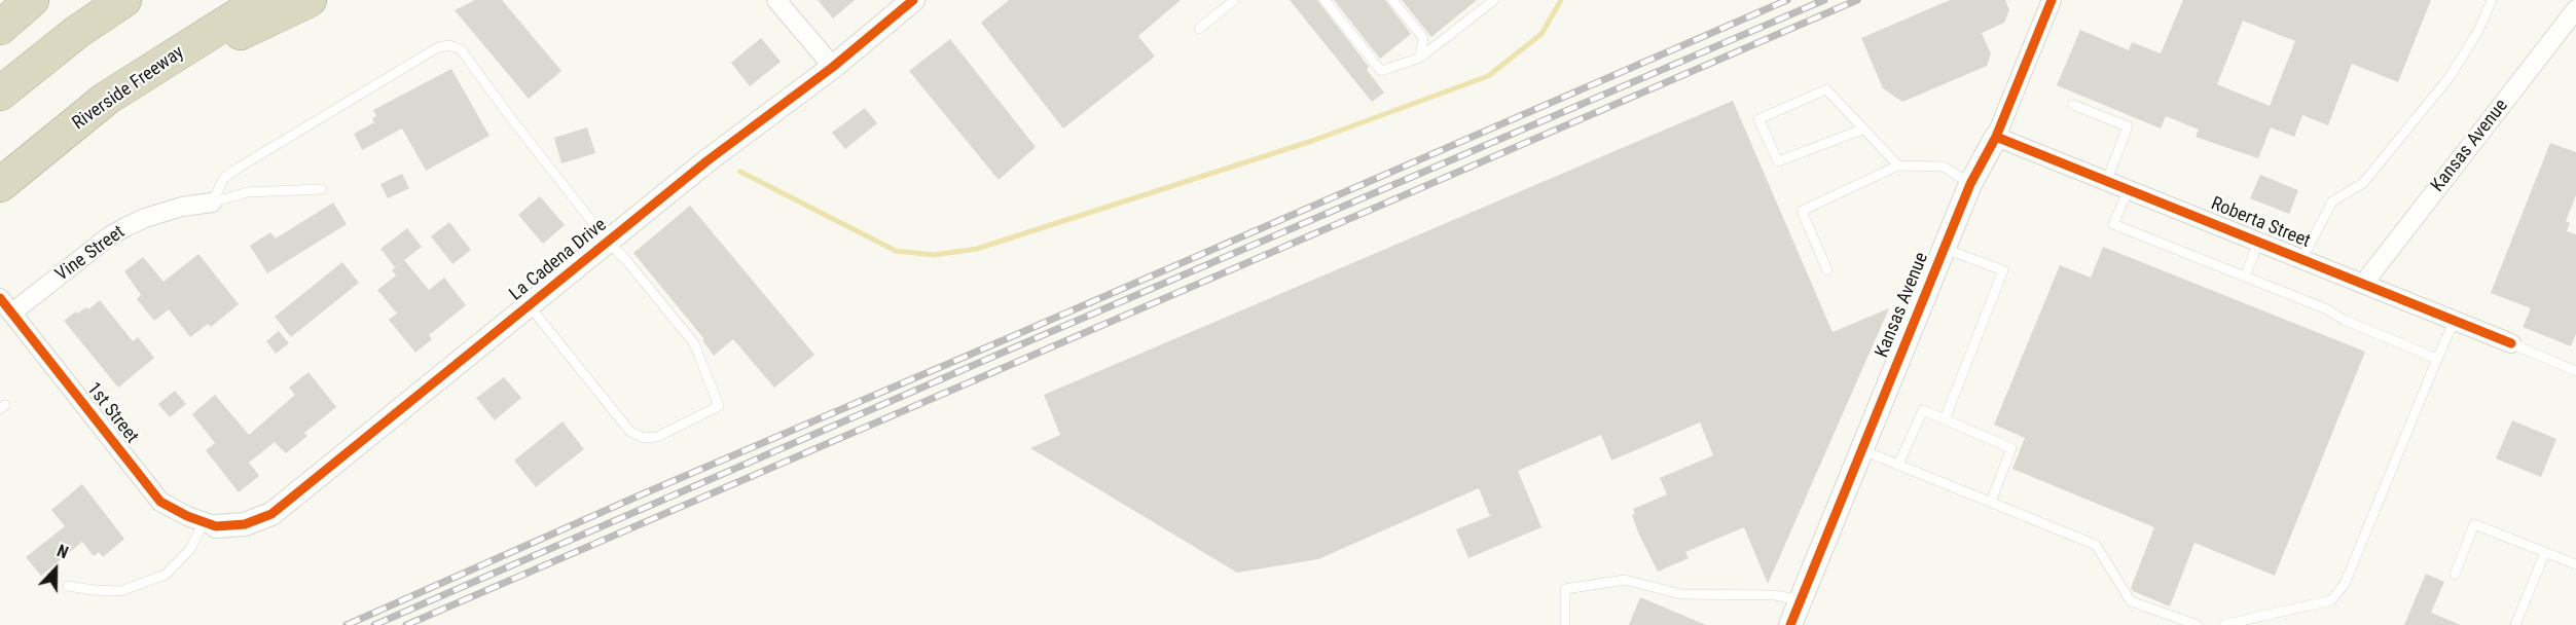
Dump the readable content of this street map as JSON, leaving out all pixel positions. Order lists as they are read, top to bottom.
{
  "streets": {
    "highway": ["Riverside Freeway"],
    "street": [
      "Kansas Avenue",
      "Roberta Street",
      "Vine Street",
      "La Cadena Drive",
      "1st Street"
    ]
  },
  "crossings": [
    ["Kansas Avenue", "Roberta Street"],
    ["Vine Street", "1st Street"],
    ["La Cadena Drive", "1st Street"]
  ],
  "north": "top"
}
